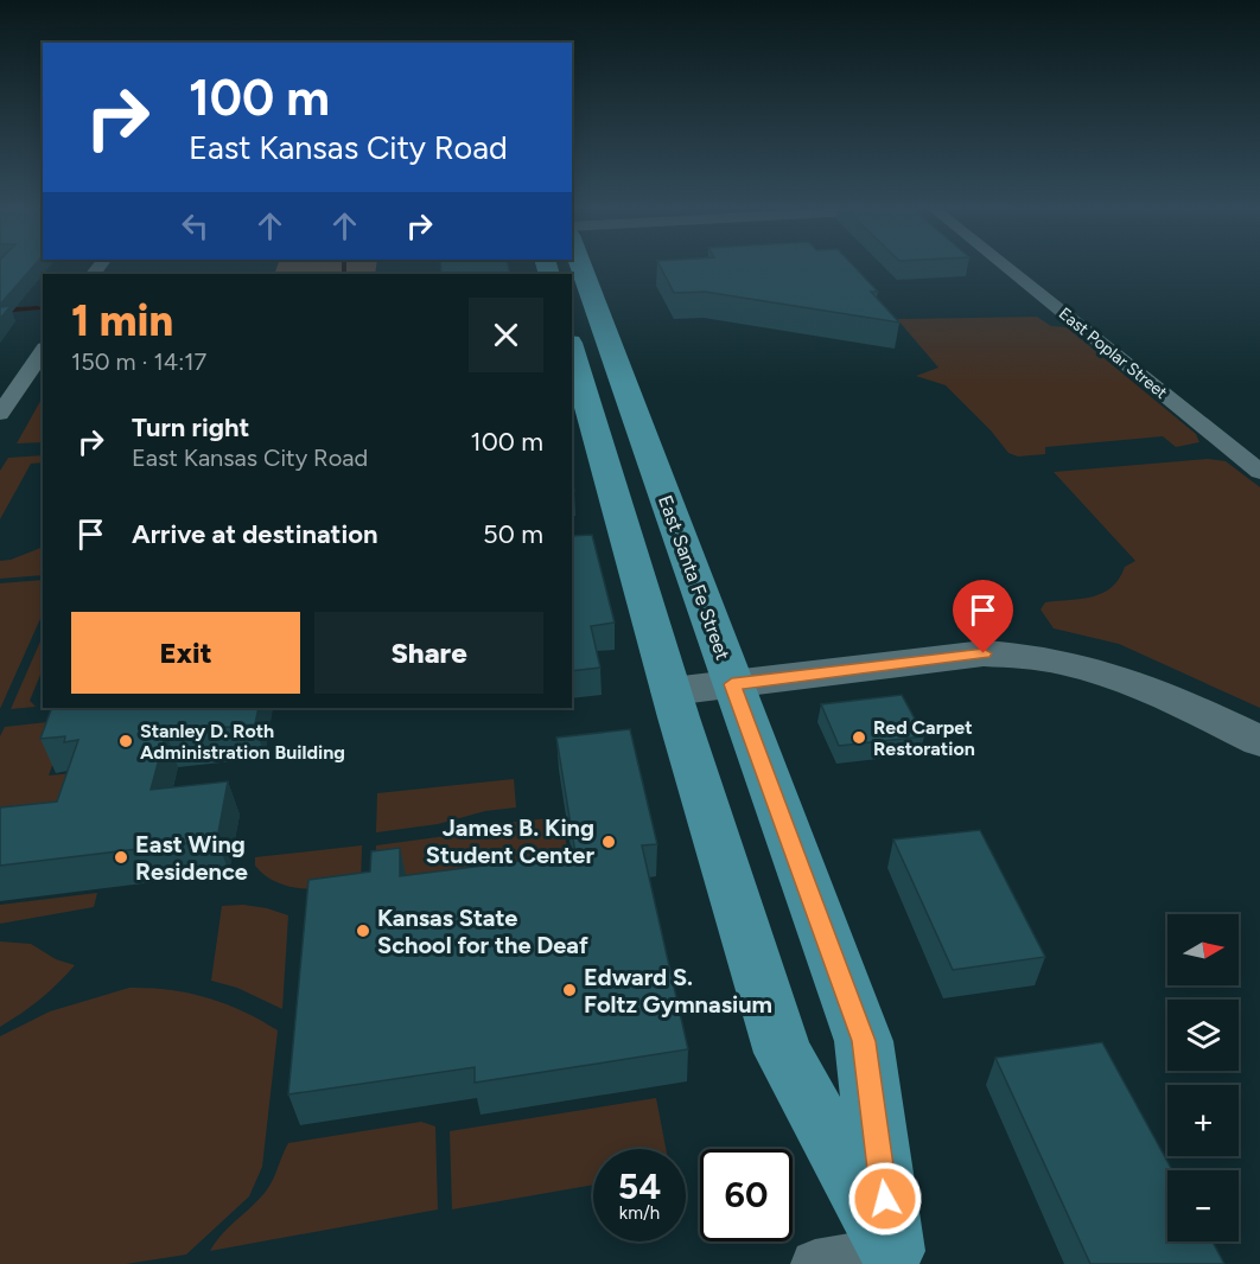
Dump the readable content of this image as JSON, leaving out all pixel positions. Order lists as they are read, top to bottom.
{
  "streets": {
    "main road": ["East Santa Fe Street"],
    "street": ["East Poplar Street"]
  },
  "places": [
    "Red Carpet Restoration",
    "Stanley D. Roth Administration Building",
    "James B. King Student Center",
    "East Wing Residence",
    "Kansas State School for the Deaf",
    "Edward S. Foltz Gymnasium"
  ],
  "north": "right",
  "page": {
    "turn": ["100 m", "East Kansas City Road"],
    "heading": ["1 min", "150 m · 14:17"],
    "list": [
      {
        "name": "Turn right",
        "note": "East Kansas City Road",
        "value": "100 m"
      },
      {
        "name": "Arrive at destination",
        "value": "50 m"
      }
    ],
    "buttons": ["Exit", "Share"],
    "map_buttons": ["+", "−"],
    "speed": "54 km/h",
    "limit": "60"
  }
}
